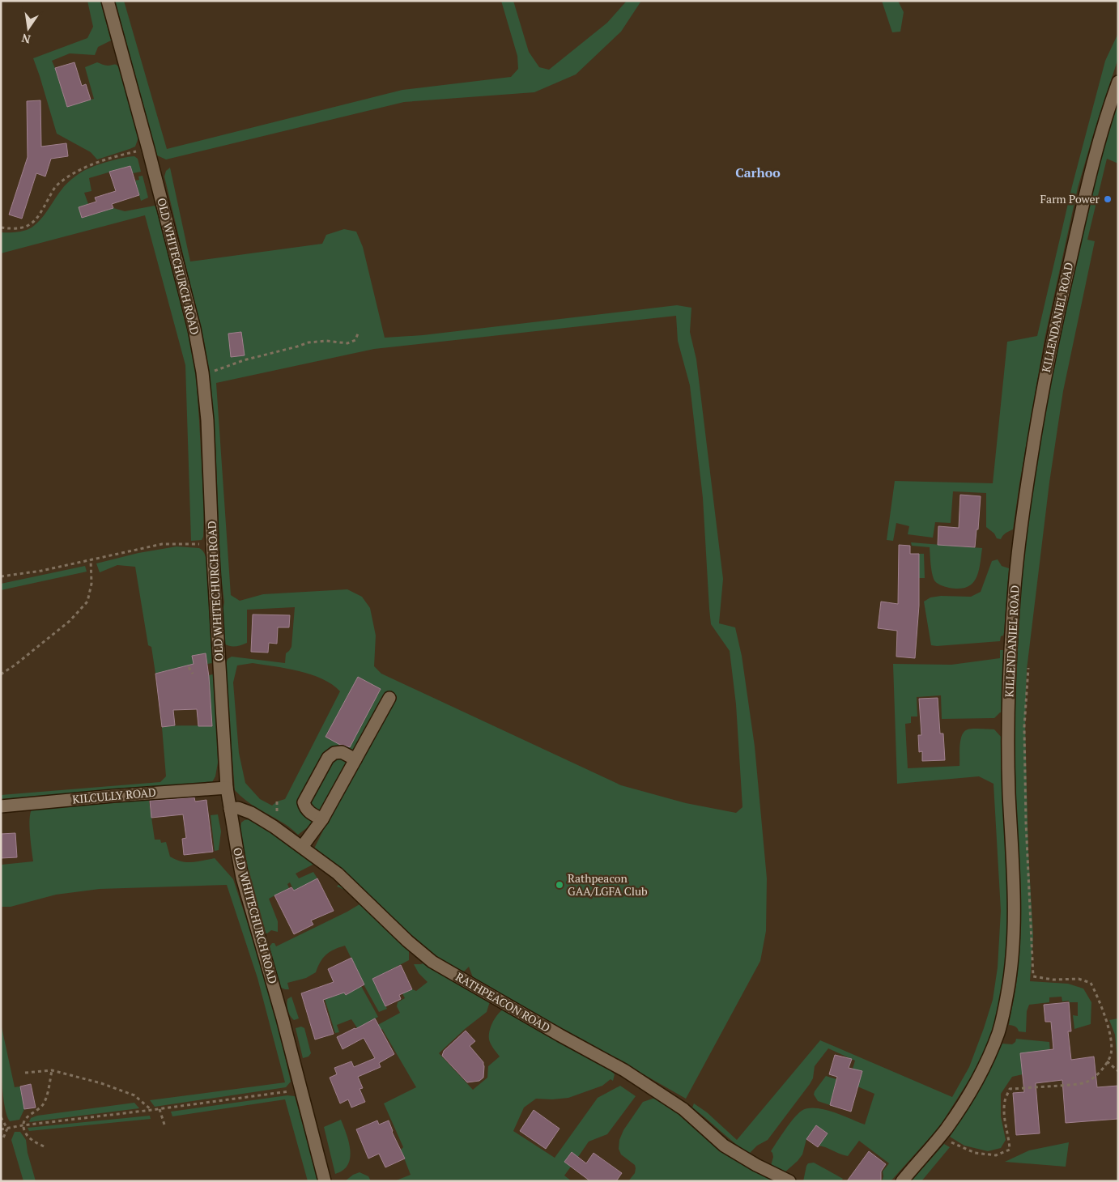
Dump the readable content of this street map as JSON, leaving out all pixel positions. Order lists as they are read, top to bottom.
{
  "streets": {
    "street": [
      "OLD WHITECHURCH ROAD",
      "KILLENDANIEL ROAD",
      "KILCULLY ROAD",
      "RATHPEACON ROAD"
    ]
  },
  "crossings": [
    ["OLD WHITECHURCH ROAD", "KILCULLY ROAD"],
    ["OLD WHITECHURCH ROAD", "RATHPEACON ROAD"]
  ],
  "districts": ["Carhoo"],
  "places": ["Farm Power", "Rathpeacon GAA/LGFA Club"],
  "north": "bottom"
}
